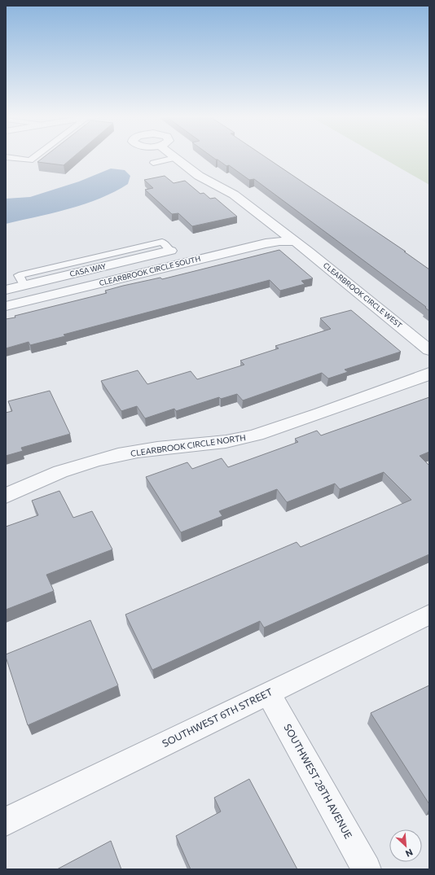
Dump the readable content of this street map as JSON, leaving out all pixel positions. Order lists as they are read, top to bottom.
{
  "streets": {
    "street": [
      "CASA WAY",
      "CLEARBROOK CIRCLE SOUTH",
      "CLEARBROOK CIRCLE WEST",
      "CLEARBROOK CIRCLE NORTH",
      "SOUTHWEST 6TH STREET",
      "SOUTHWEST 28TH AVENUE"
    ]
  },
  "crossings": [
    ["CLEARBROOK CIRCLE SOUTH", "CLEARBROOK CIRCLE WEST"],
    ["SOUTHWEST 6TH STREET", "SOUTHWEST 28TH AVENUE"]
  ],
  "north": "bottom right"
}
